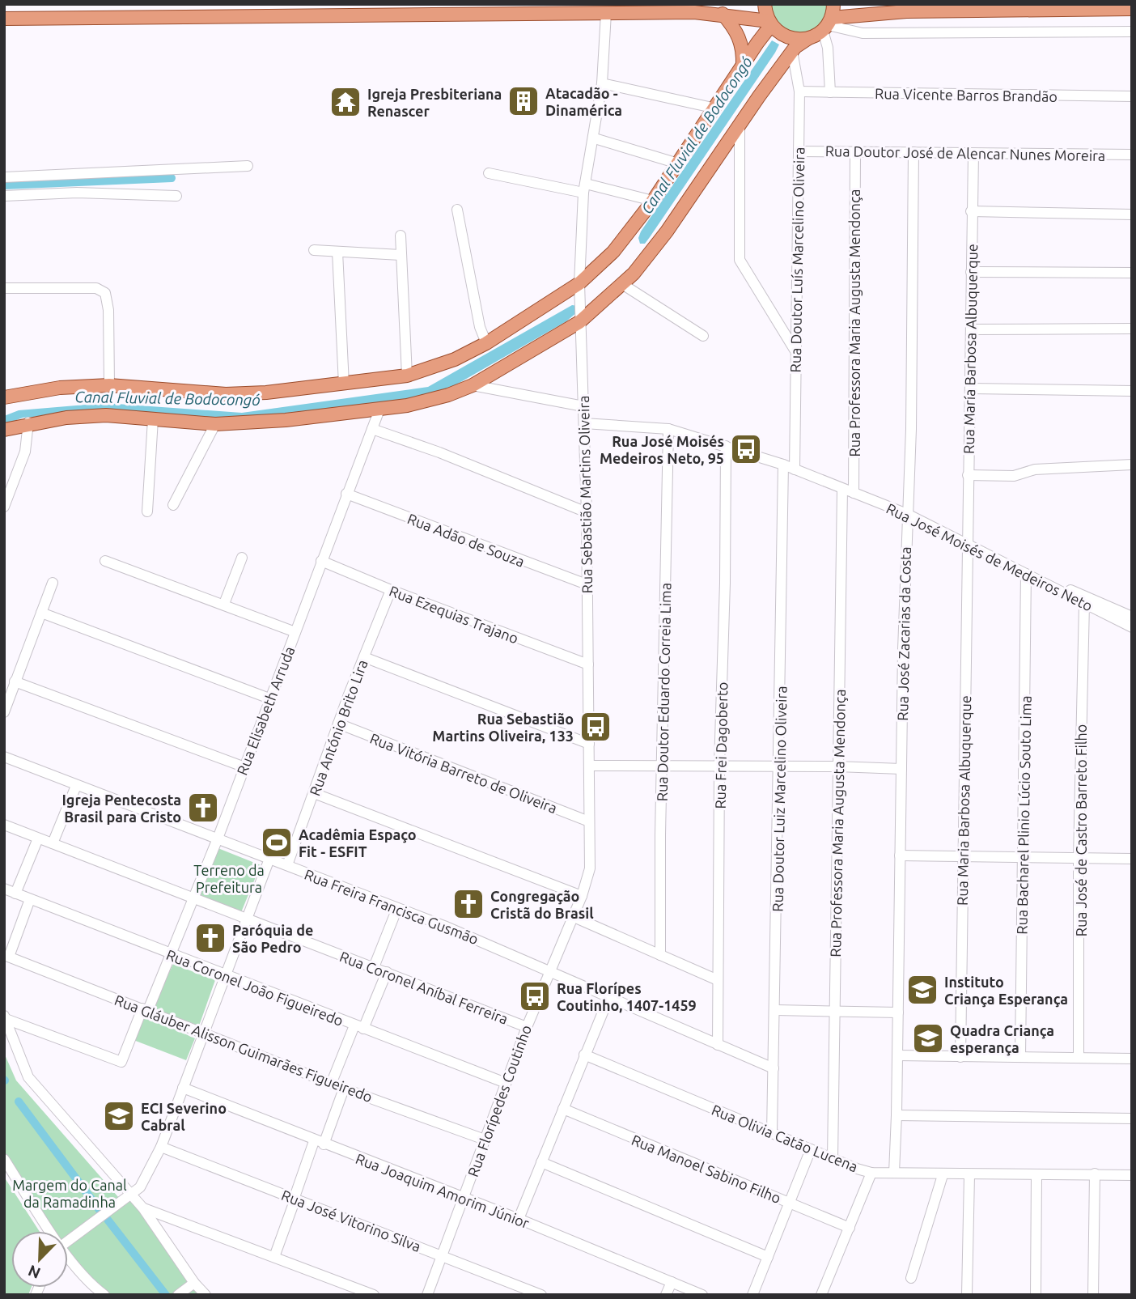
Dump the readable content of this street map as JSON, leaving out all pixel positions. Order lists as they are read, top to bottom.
{
  "streets": {
    "street": [
      "Rua Vicente Barros Brandão",
      "Rua Doutor José de Alencar Nunes Moreira",
      "Rua Doutor Luís Marcelino Oliveira",
      "Rua Professora Maria Augusta Mendonça",
      "Rua María Barbosa Albuquerque",
      "Rua Sebastião Martins Oliveira",
      "Rua Adão de Souza",
      "Rua José Moisés de Medeiros Neto",
      "Rua Ezequias Trajano",
      "Rua José Zacarias da Costa",
      "Rua Doutor Eduardo Correia Lima",
      "Rua Elisabeth Arruda",
      "Rua António Brito Lira",
      "Rua Frei Dagoberto",
      "Rua Vitória Barreto de Oliveira",
      "Rua Doutor Luiz Marcelino Oliveira",
      "Rua Maria Barbosa Albuquerque",
      "Rua Bacharel Plinio Lúcio Souto Lima",
      "Rua José de Castro Barreto Filho",
      "Rua Freira Francisca Gusmão",
      "Rua Coronel João Figueiredo",
      "Rua Coronel Aníbal Ferreira",
      "Rua Gláuber Alisson Guimarães Figueiredo",
      "Rua Florípedes Coutinho",
      "Rua Olivia Catão Lucena",
      "Rua Manoel Sabino Filho",
      "Rua Joaquim Amorim Júnior",
      "Rua José Vitorino Silva"
    ]
  },
  "crossings": [
    ["Rua Vicente Barros Brandão", "Rua Doutor Luís Marcelino Oliveira"],
    ["Rua Doutor José de Alencar Nunes Moreira", "Rua Doutor Luís Marcelino Oliveira"],
    ["Rua Doutor José de Alencar Nunes Moreira", "Rua Professora Maria Augusta Mendonça"],
    ["Rua Doutor José de Alencar Nunes Moreira", "Rua María Barbosa Albuquerque"],
    ["Rua Doutor José de Alencar Nunes Moreira", "Rua José Zacarias da Costa"],
    ["Rua Doutor Luís Marcelino Oliveira", "Rua José Moisés de Medeiros Neto"],
    ["Rua Professora Maria Augusta Mendonça", "Rua José Moisés de Medeiros Neto"],
    ["Rua Professora Maria Augusta Mendonça", "Rua Olivia Catão Lucena"],
    ["Rua María Barbosa Albuquerque", "Rua José Moisés de Medeiros Neto"],
    ["Rua María Barbosa Albuquerque", "Rua Maria Barbosa Albuquerque"],
    ["Rua Sebastião Martins Oliveira", "Rua Adão de Souza"],
    ["Rua Sebastião Martins Oliveira", "Rua José Moisés de Medeiros Neto"],
    ["Rua Sebastião Martins Oliveira", "Rua Ezequias Trajano"],
    ["Rua Sebastião Martins Oliveira", "Rua Vitória Barreto de Oliveira"],
    ["Rua Sebastião Martins Oliveira", "Rua Freira Francisca Gusmão"],
    ["Rua Sebastião Martins Oliveira", "Rua Florípedes Coutinho"],
    ["Rua Adão de Souza", "Rua Elisabeth Arruda"],
    ["Rua José Moisés de Medeiros Neto", "Rua José Zacarias da Costa"],
    ["Rua José Moisés de Medeiros Neto", "Rua Doutor Eduardo Correia Lima"],
    ["Rua José Moisés de Medeiros Neto", "Rua Frei Dagoberto"],
    ["Rua José Moisés de Medeiros Neto", "Rua Doutor Luiz Marcelino Oliveira"],
    ["Rua José Moisés de Medeiros Neto", "Rua Maria Barbosa Albuquerque"],
    ["Rua José Moisés de Medeiros Neto", "Rua Bacharel Plinio Lúcio Souto Lima"],
    ["Rua José Moisés de Medeiros Neto", "Rua José de Castro Barreto Filho"],
    ["Rua Ezequias Trajano", "Rua Elisabeth Arruda"],
    ["Rua Ezequias Trajano", "Rua António Brito Lira"],
    ["Rua José Zacarias da Costa", "Rua Olivia Catão Lucena"],
    ["Rua Elisabeth Arruda", "Rua Freira Francisca Gusmão"],
    ["Rua Elisabeth Arruda", "Rua Coronel João Figueiredo"],
    ["Rua Elisabeth Arruda", "Rua Coronel Aníbal Ferreira"],
    ["Rua Elisabeth Arruda", "Rua Gláuber Alisson Guimarães Figueiredo"],
    ["Rua António Brito Lira", "Rua Vitória Barreto de Oliveira"],
    ["Rua António Brito Lira", "Rua Freira Francisca Gusmão"],
    ["Rua Frei Dagoberto", "Rua Freira Francisca Gusmão"],
    ["Rua Doutor Luiz Marcelino Oliveira", "Rua Freira Francisca Gusmão"],
    ["Rua Doutor Luiz Marcelino Oliveira", "Rua Olivia Catão Lucena"],
    ["Rua Freira Francisca Gusmão", "Rua Florípedes Coutinho"],
    ["Rua Coronel João Figueiredo", "Rua Florípedes Coutinho"],
    ["Rua Coronel Aníbal Ferreira", "Rua Florípedes Coutinho"],
    ["Rua Gláuber Alisson Guimarães Figueiredo", "Rua Florípedes Coutinho"],
    ["Rua Florípedes Coutinho", "Rua Joaquim Amorim Júnior"],
    ["Rua Florípedes Coutinho", "Rua José Vitorino Silva"]
  ],
  "water": ["Canal Fluvial de Bodocongó"],
  "parks": ["Terreno da Prefeitura", "Margem do Canal da Ramadinha"],
  "places": {
    "building": ["Atacadão - Dinamérica"],
    "temple": ["Igreja Presbiteriana Renascer"],
    "bus stop": ["Rua José Moisés Medeiros Neto, 95", "Rua Sebastião Martins Oliveira, 133", "Rua Florípes Coutinho, 1407-1459"],
    "church": ["Igreja Pentecosta Brasil para Cristo", "Congregação Cristã do Brasil", "Paróquia de São Pedro"],
    "sports": ["Acadêmia Espaço Fit - ESFIT"],
    "school or university": ["Instituto Criança Esperança", "Quadra Criança esperança", "ECI Severino Cabral"]
  },
  "north": "bottom left"
}
